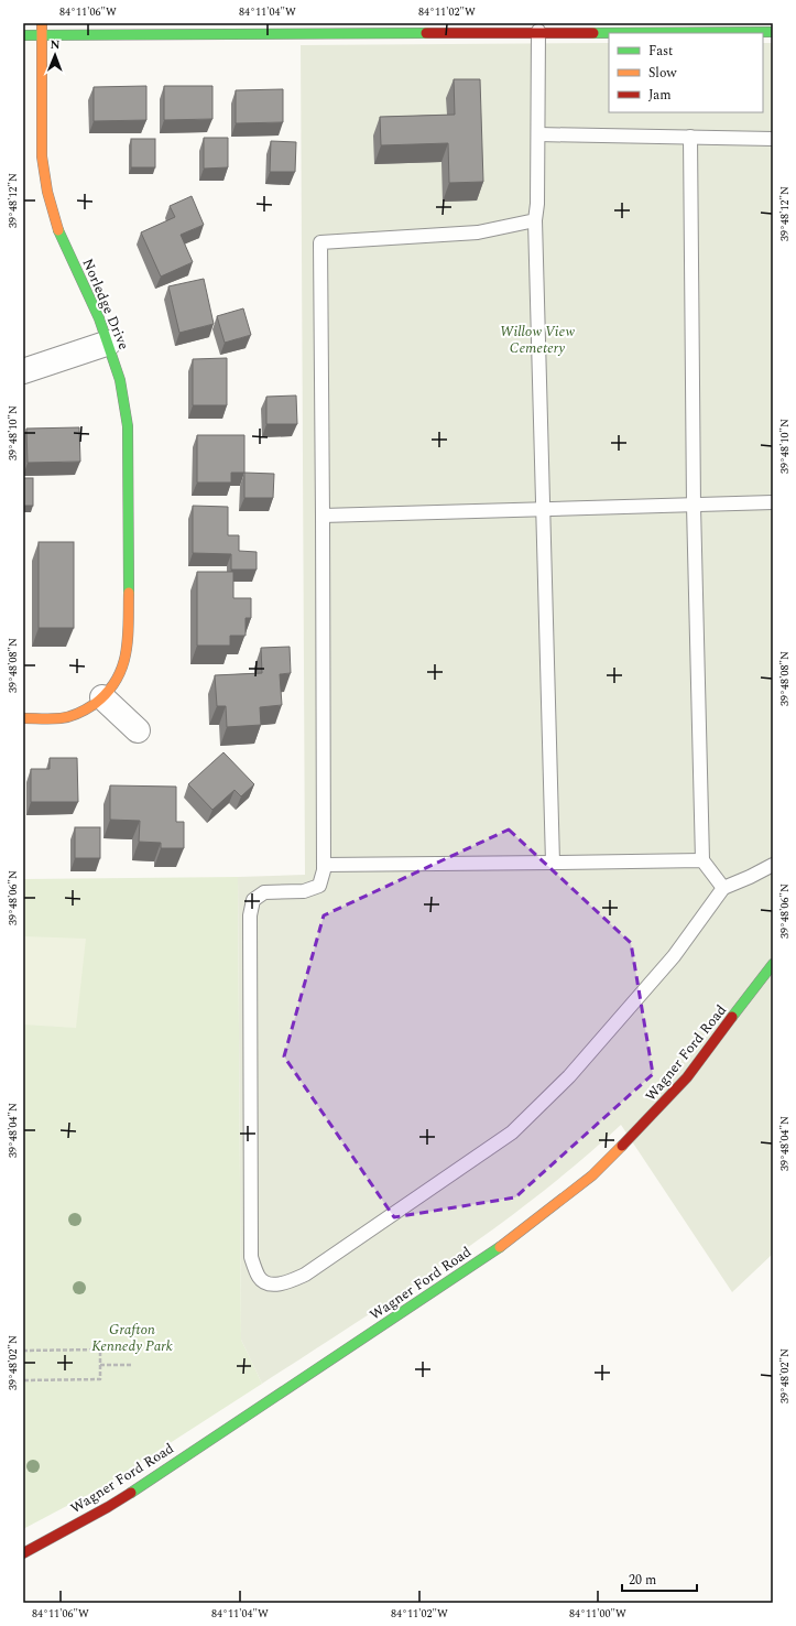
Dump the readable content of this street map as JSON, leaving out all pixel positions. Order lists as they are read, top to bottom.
{
  "streets": {
    "street": ["Norledge Drive", "Wagner Ford Road"]
  },
  "parks": ["Willow View Cemetery", "Grafton Kennedy Park"],
  "legend": ["Fast", "Slow", "Jam"],
  "scale_bar": "20 m",
  "north": "top",
  "coordinates": [
    "84°11'06\"W",
    "84°11'04\"W",
    "84°11'02\"W",
    "39°48'12\"N",
    "39°48'10\"N",
    "39°48'08\"N",
    "39°48'06\"N",
    "39°48'04\"N",
    "39°48'02\"N",
    "84°11'00\"W"
  ]
}
